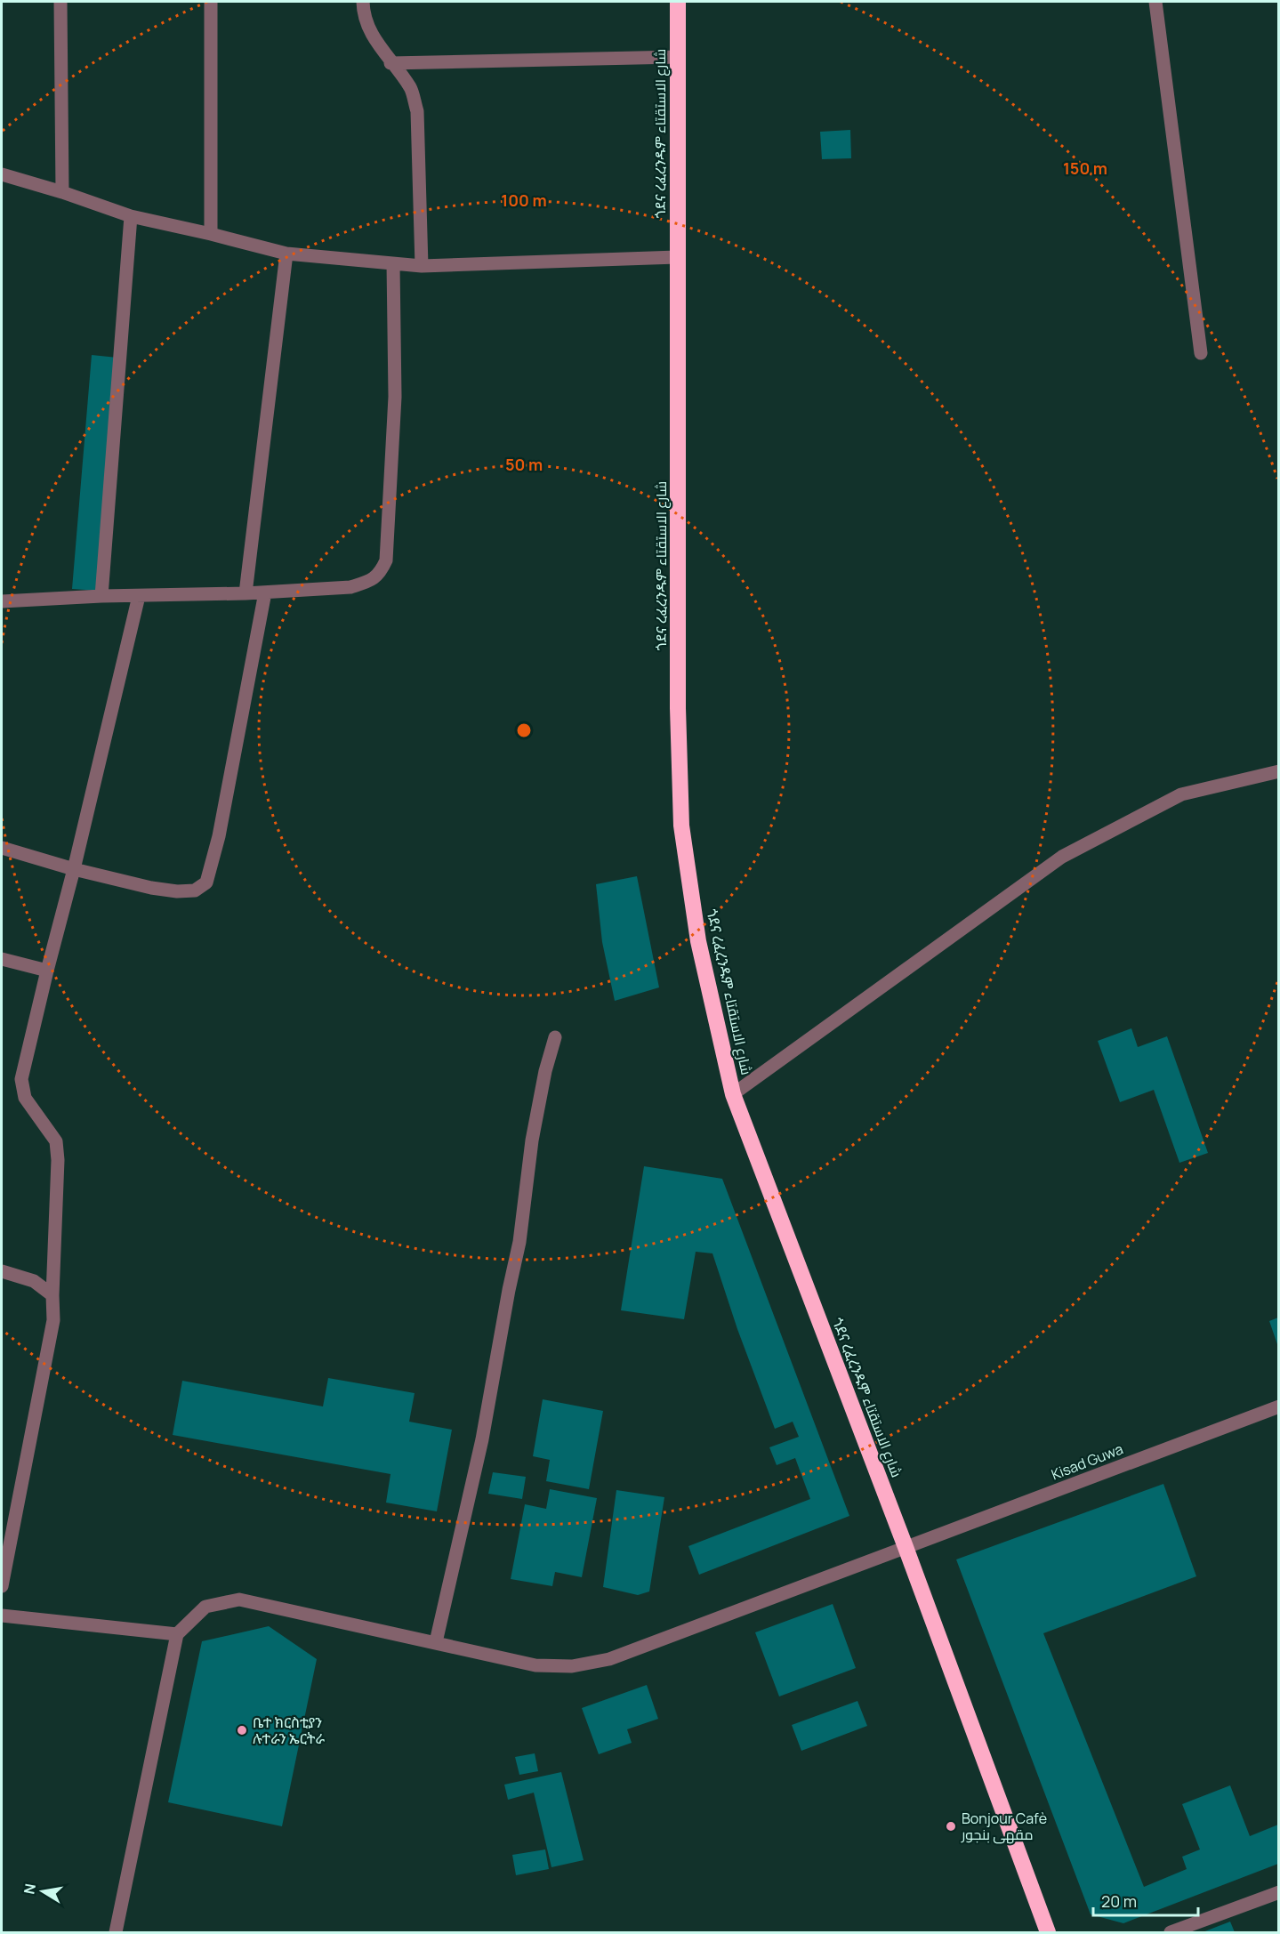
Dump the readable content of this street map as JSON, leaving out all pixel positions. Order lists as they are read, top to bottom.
{
  "streets": {
    "highway": ["ጎደና ረፈረንዱም شارع الاستقتاء"],
    "street": ["Kisad Guwa"]
  },
  "crossings": [
    ["ጎደና ረፈረንዱም شارع الاستقتاء", "Kisad Guwa"]
  ],
  "places": ["ቤተ ክርስቲያን ሉተራን ኤርትራ", "Bonjour Cafè مقهى بنجور"],
  "scale_bar": "20 m",
  "north": "left",
  "rings": ["150 m", "100 m", "50 m"]
}
